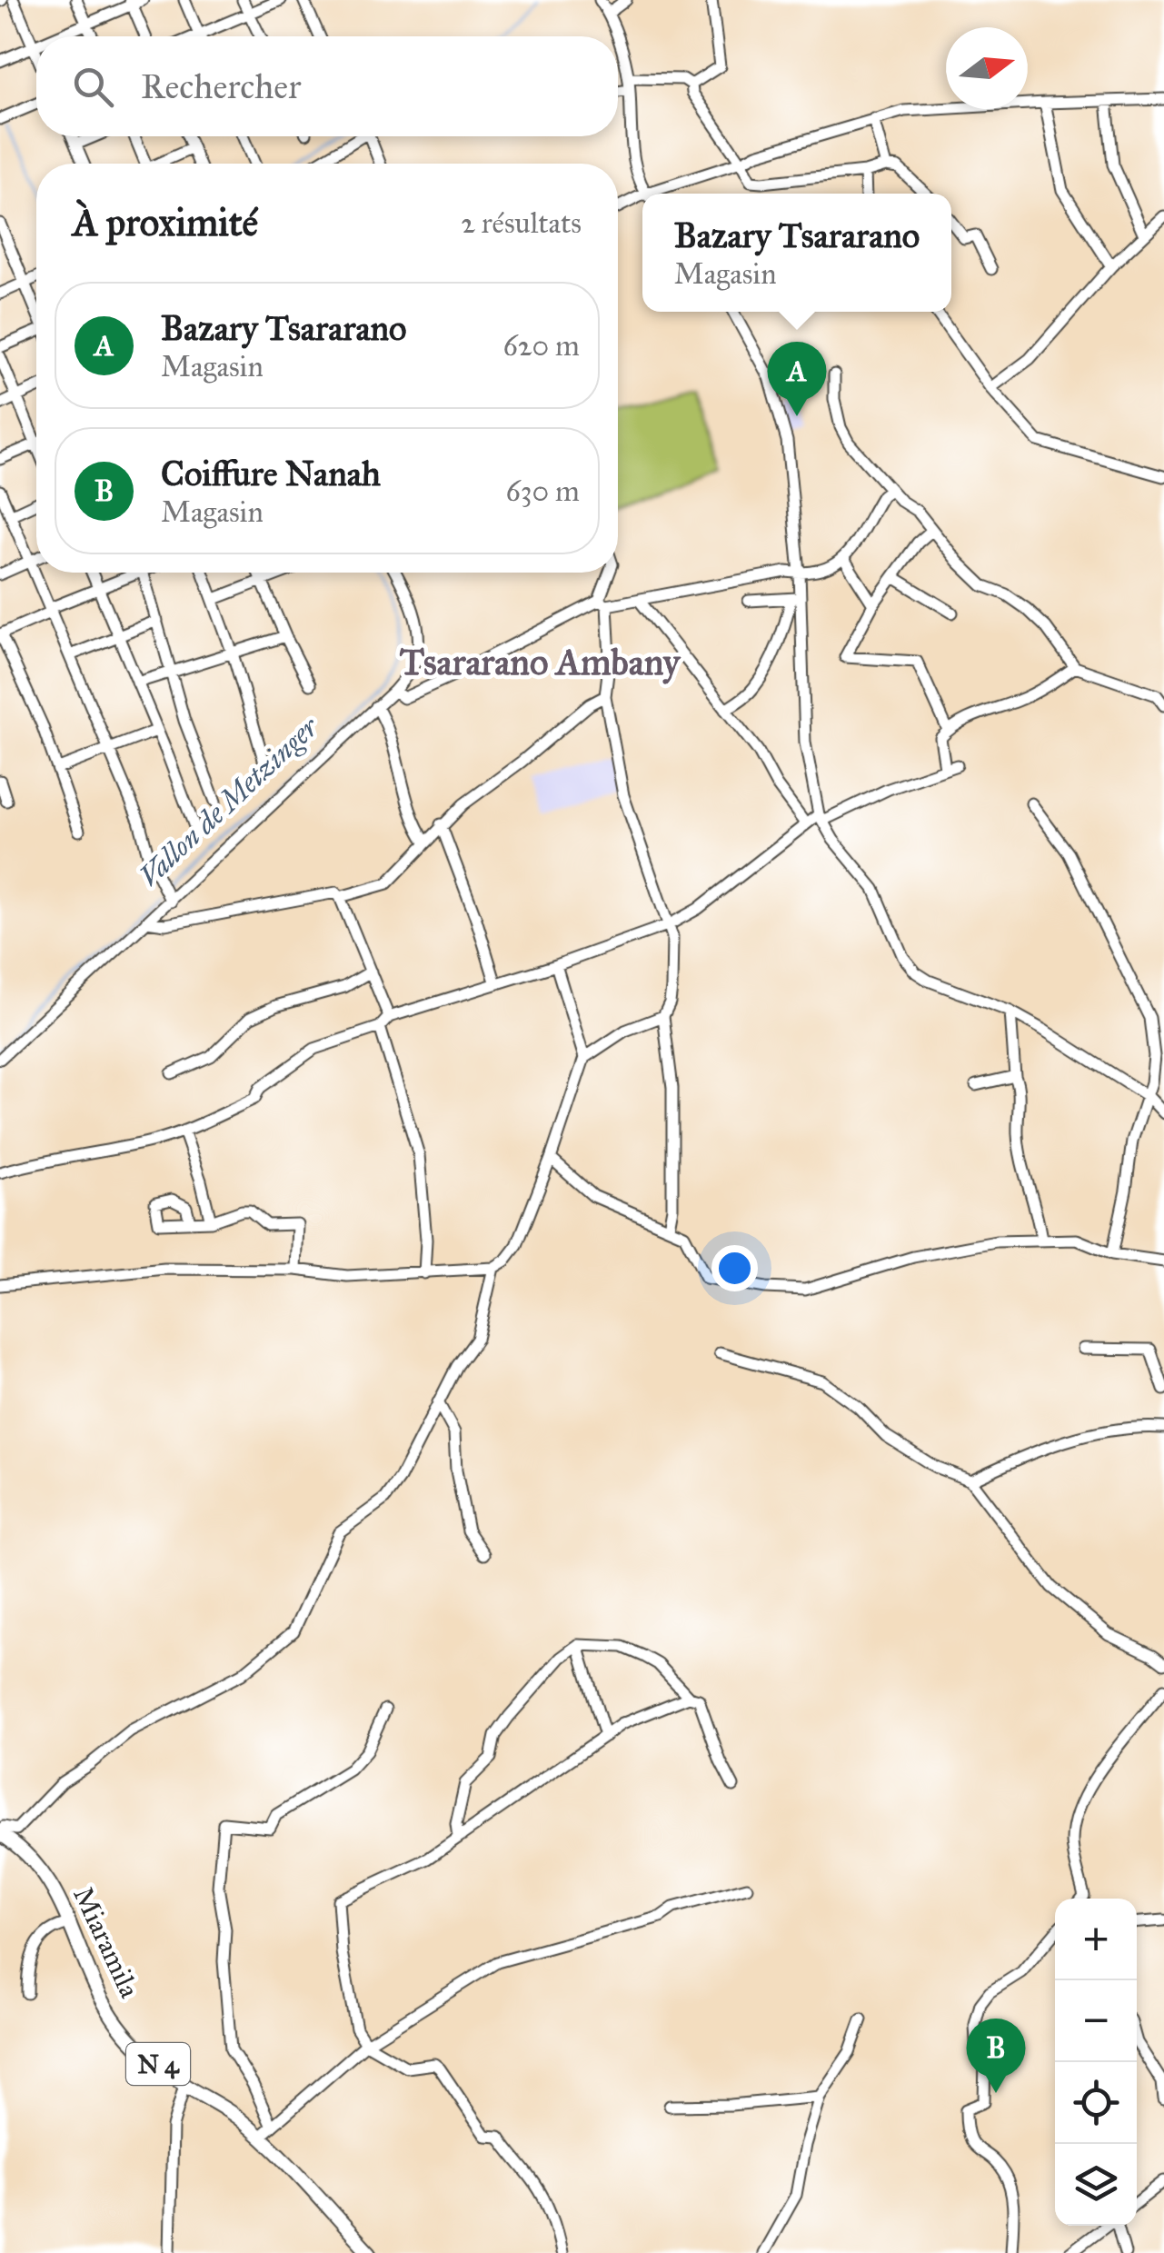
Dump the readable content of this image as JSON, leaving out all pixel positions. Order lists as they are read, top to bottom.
{
  "streets": {
    "main road": ["Miaramila", "N 4"]
  },
  "districts": ["Tsararano Ambany"],
  "water": ["Vallon de Metzinger"],
  "north": "right",
  "page": {
    "search": "Rechercher",
    "heading": ["À proximité", "2 résultats"],
    "popup": ["Bazary Tsararano", "Magasin"],
    "list": [
      {
        "mark": "A",
        "name": "Bazary Tsararano",
        "note": "Magasin",
        "value": "620 m"
      },
      {
        "mark": "B",
        "name": "Coiffure Nanah",
        "note": "Magasin",
        "value": "630 m"
      }
    ],
    "pins": ["A", "B"],
    "map_buttons": ["+", "−"]
  }
}
